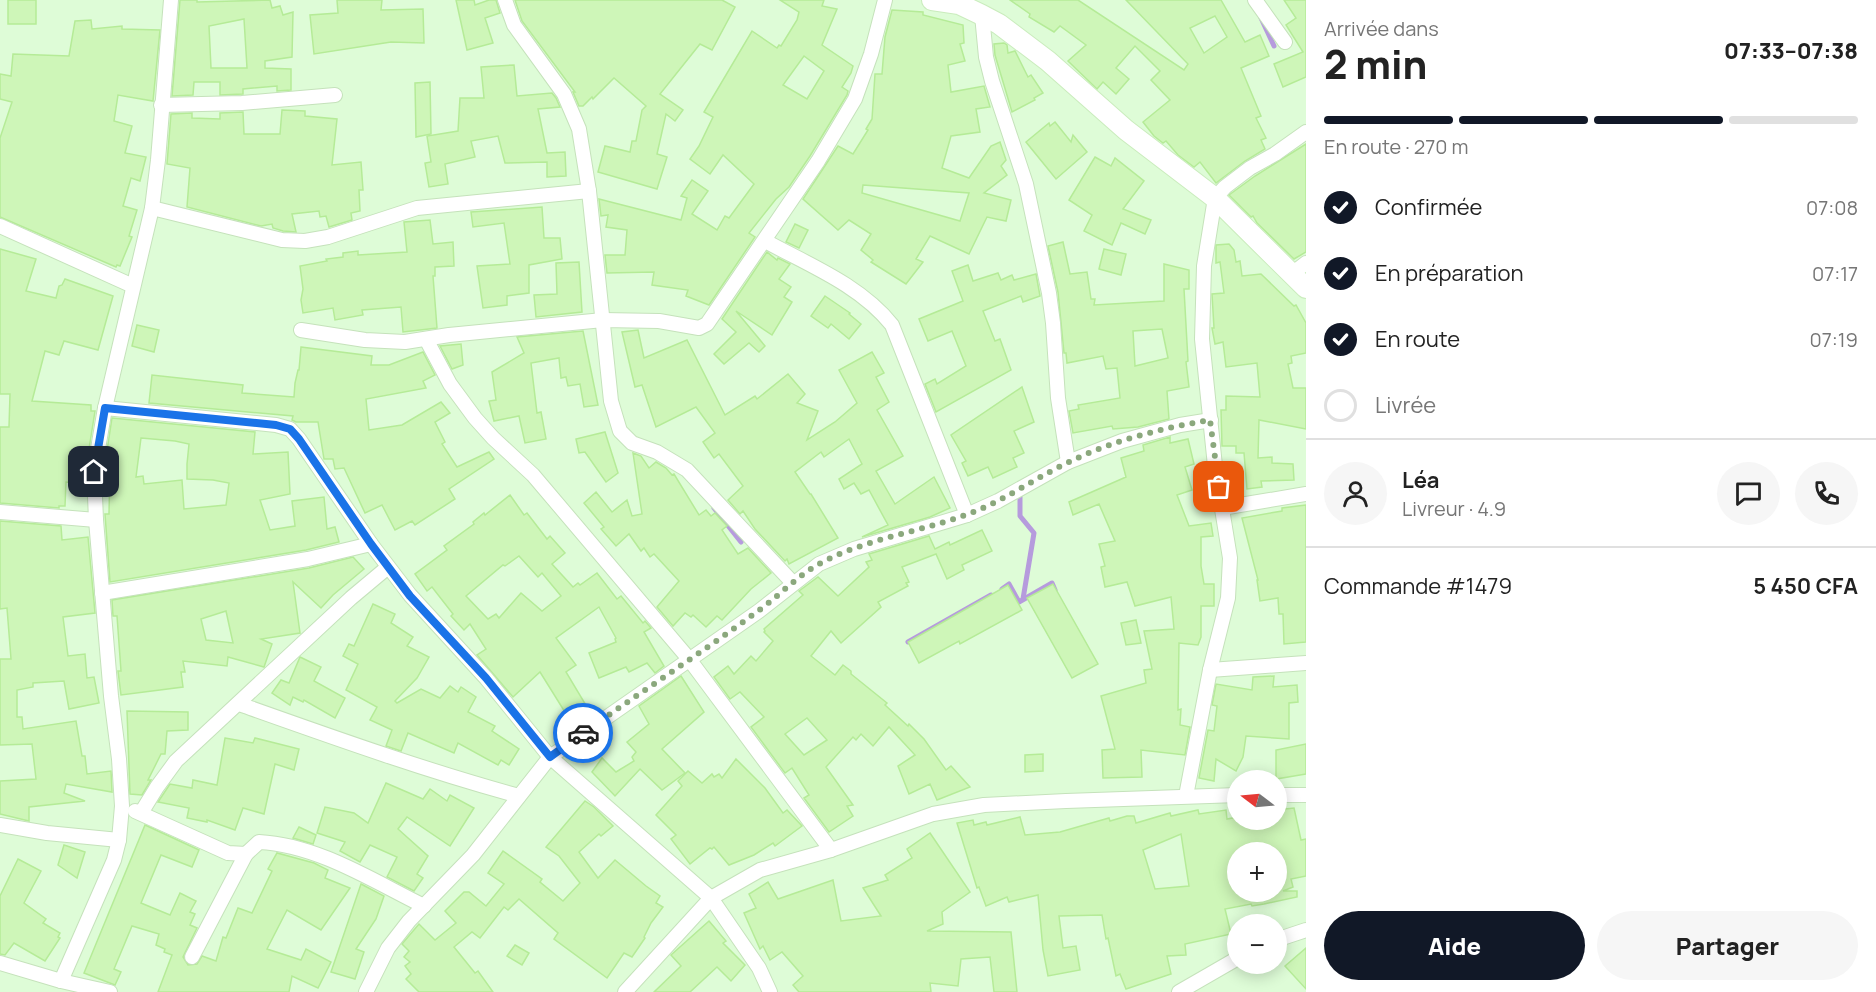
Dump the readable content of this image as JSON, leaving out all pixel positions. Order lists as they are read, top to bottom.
{
  "north": "left",
  "page": {
    "heading": ["2 min", "Arrivée dans", "07:33–07:38"],
    "panel": [
      "Léa",
      "Livreur · 4.9",
      "Commande #1479",
      "5 450 CFA"
    ],
    "bar": "En route · 270 m",
    "list": [
      ["Confirmée", "07:08"],
      ["En préparation", "07:17"],
      ["En route", "07:19"],
      "Livrée"
    ],
    "map_buttons": ["+", "−"],
    "buttons": ["Aide", "Partager"]
  }
}
